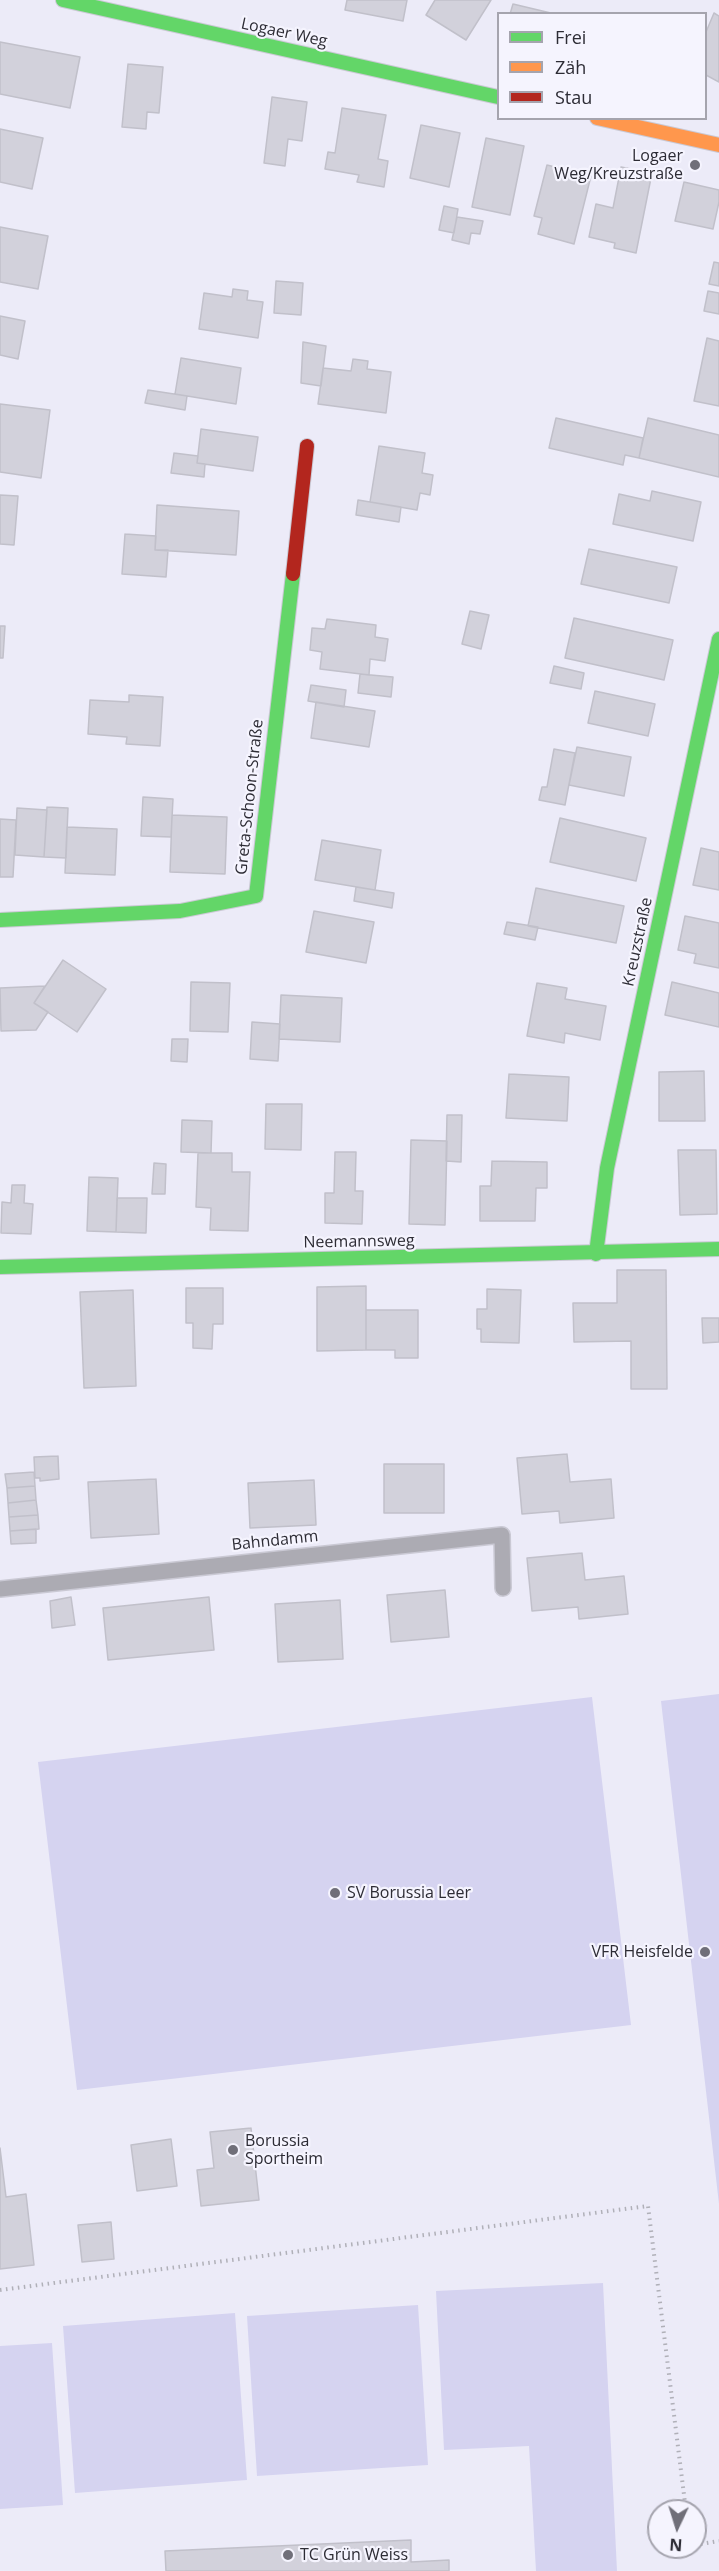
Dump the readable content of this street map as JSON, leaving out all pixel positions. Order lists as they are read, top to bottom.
{
  "streets": {
    "street": [
      "Logaer Weg",
      "Greta-Schoon-Straße",
      "Kreuzstraße",
      "Neemannsweg"
    ],
    "lane": ["Bahndamm"]
  },
  "crossings": [
    ["Kreuzstraße", "Neemannsweg"]
  ],
  "places": [
    "Logaer Weg/Kreuzstraße",
    "SV Borussia Leer",
    "VFR Heisfelde",
    "Borussia Sportheim",
    "TC Grün Weiss"
  ],
  "legend": ["Frei", "Zäh", "Stau"],
  "north": "bottom"
}
